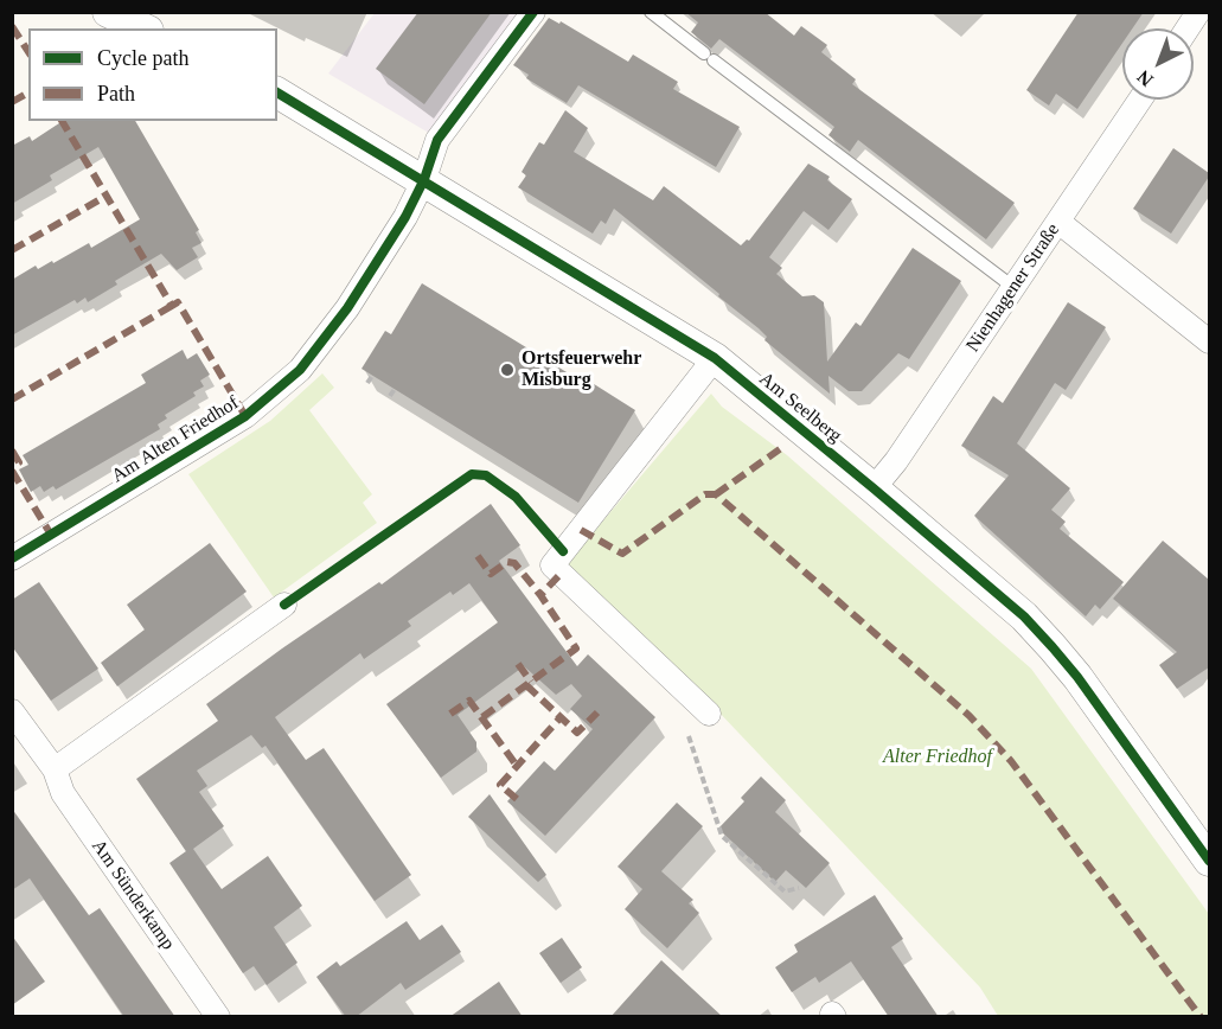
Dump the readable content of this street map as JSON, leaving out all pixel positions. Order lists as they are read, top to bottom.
{
  "streets": {
    "street": [
      "Nienhagener Straße",
      "Am Seelberg",
      "Am Alten Friedhof",
      "Am Sünderkamp"
    ]
  },
  "crossings": [
    ["Nienhagener Straße", "Am Seelberg"],
    ["Am Seelberg", "Am Alten Friedhof"]
  ],
  "parks": ["Alter Friedhof"],
  "places": ["Ortsfeuerwehr Misburg"],
  "legend": ["Cycle path", "Path"],
  "north": "bottom left"
}
